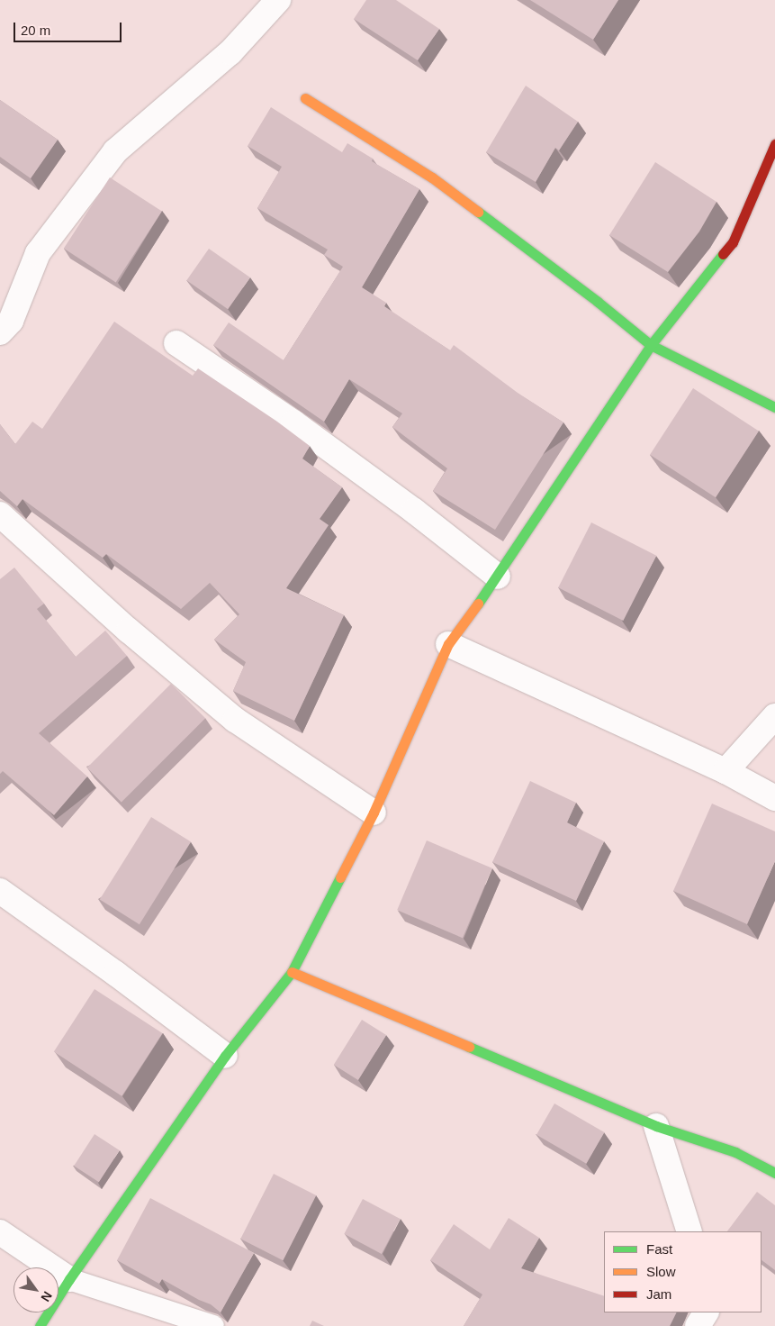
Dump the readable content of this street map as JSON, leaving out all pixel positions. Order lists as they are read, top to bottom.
{
  "legend": ["Fast", "Slow", "Jam"],
  "scale_bar": "20 m",
  "north": "bottom right"
}
